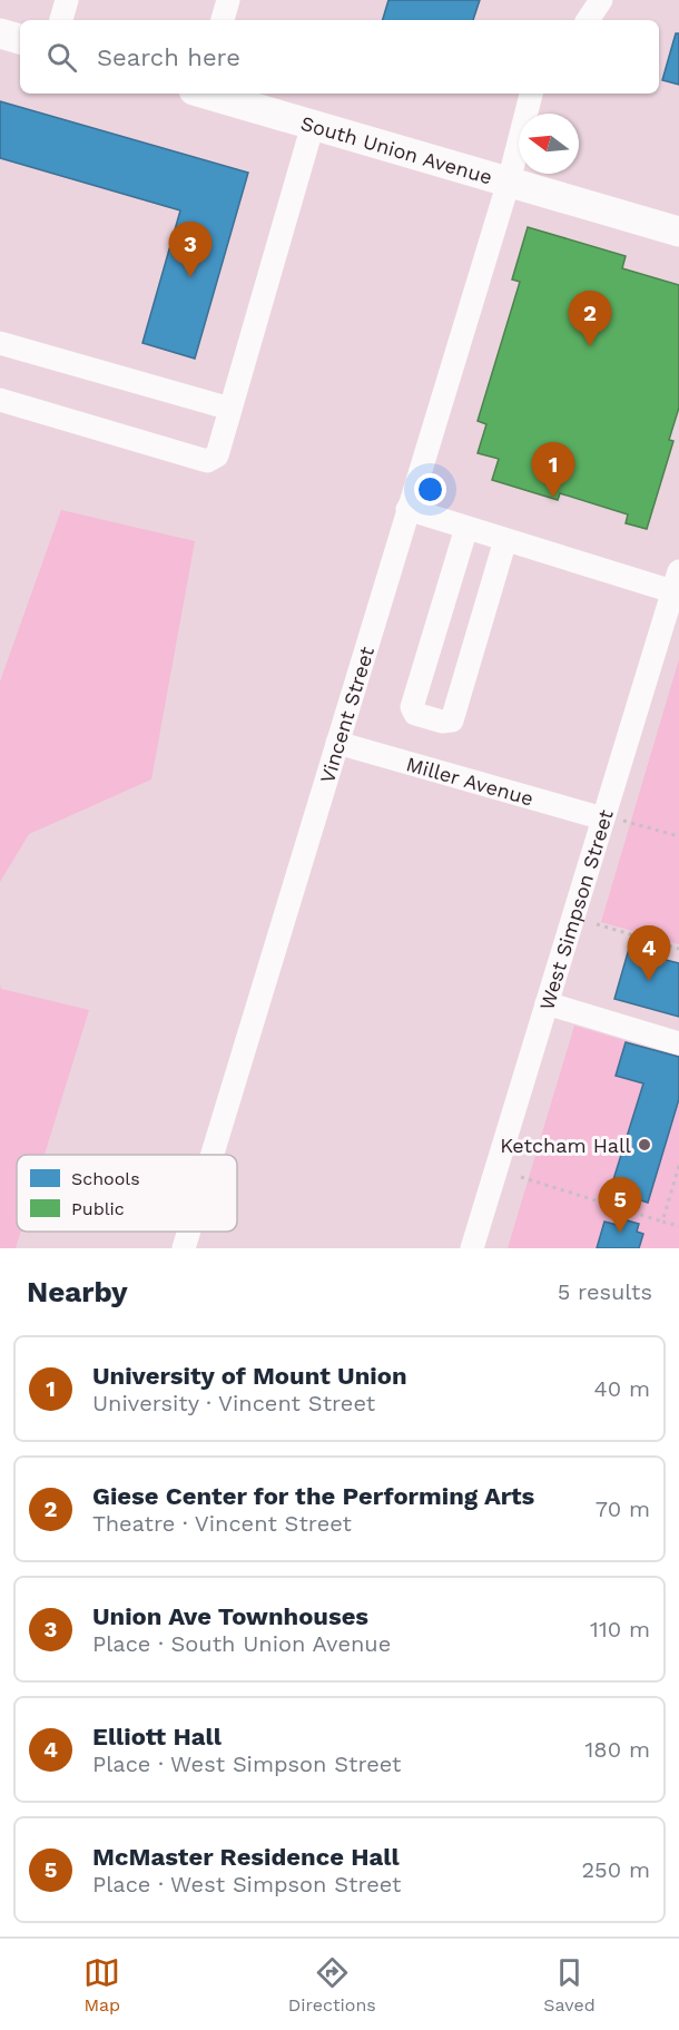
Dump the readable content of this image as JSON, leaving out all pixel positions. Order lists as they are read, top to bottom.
{
  "streets": {
    "main road": ["South Union Avenue"],
    "street": ["Vincent Street", "Miller Avenue", "West Simpson Street"]
  },
  "crossings": [
    ["South Union Avenue", "Vincent Street"],
    ["Vincent Street", "Miller Avenue"],
    ["Miller Avenue", "West Simpson Street"]
  ],
  "places": ["Ketcham Hall"],
  "legend": ["Schools", "Public"],
  "north": "left",
  "page": {
    "search": "Search here",
    "pins": [
      "3",
      "2",
      "1",
      "4",
      "5"
    ],
    "heading": ["Nearby", "5 results"],
    "list": [
      {
        "mark": "1",
        "name": "University of Mount Union",
        "note": "University · Vincent Street",
        "value": "40 m"
      },
      {
        "mark": "2",
        "name": "Giese Center for the Performing Arts",
        "note": "Theatre · Vincent Street",
        "value": "70 m"
      },
      {
        "mark": "3",
        "name": "Union Ave Townhouses",
        "note": "Place · South Union Avenue",
        "value": "110 m"
      },
      {
        "mark": "4",
        "name": "Elliott Hall",
        "note": "Place · West Simpson Street",
        "value": "180 m"
      },
      {
        "mark": "5",
        "name": "McMaster Residence Hall",
        "note": "Place · West Simpson Street",
        "value": "250 m"
      }
    ],
    "nav": ["Map", "Directions", "Saved"]
  }
}
